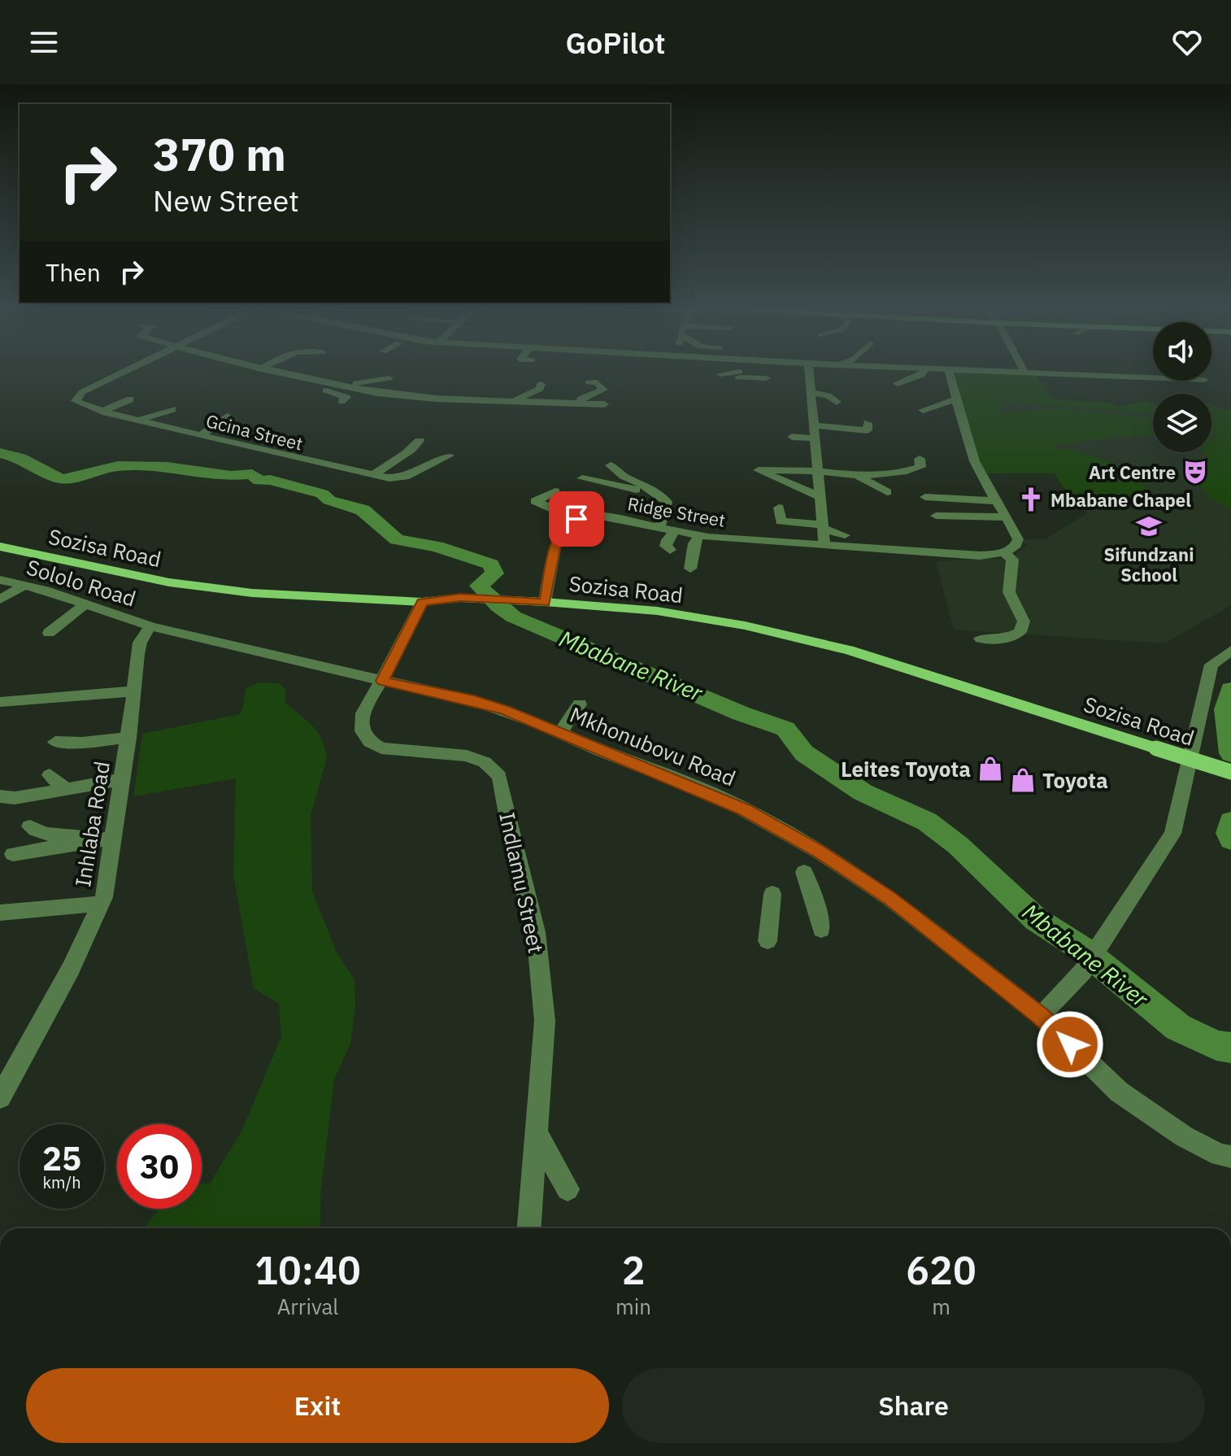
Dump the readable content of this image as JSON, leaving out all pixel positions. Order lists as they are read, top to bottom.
{
  "streets": {
    "main road": ["Sozisa Road"],
    "street": [
      "Gcina Street",
      "Ridge Street",
      "Sololo Road",
      "Mkhonubovu Road",
      "Inhlaba Road",
      "Indlamu Street"
    ]
  },
  "crossings": [
    ["Sololo Road", "Mkhonubovu Road"],
    ["Sololo Road", "Inhlaba Road"],
    ["Mkhonubovu Road", "Inhlaba Road"],
    ["Mkhonubovu Road", "Indlamu Street"]
  ],
  "water": ["Mbabane River"],
  "places": {
    "theatre": ["Art Centre"],
    "church": ["Mbabane Chapel"],
    "school or university": ["Sifundzani School"],
    "shop": ["Leites Toyota", "Toyota"]
  },
  "page": {
    "header": "GoPilot",
    "turn": ["370 m", "New Street"],
    "then": "Then",
    "speed": "25 km/h",
    "limit": "30",
    "eta": [
      "10:40",
      "Arrival",
      "2",
      "min",
      "620",
      "m"
    ],
    "buttons": ["Exit", "Share"]
  }
}
